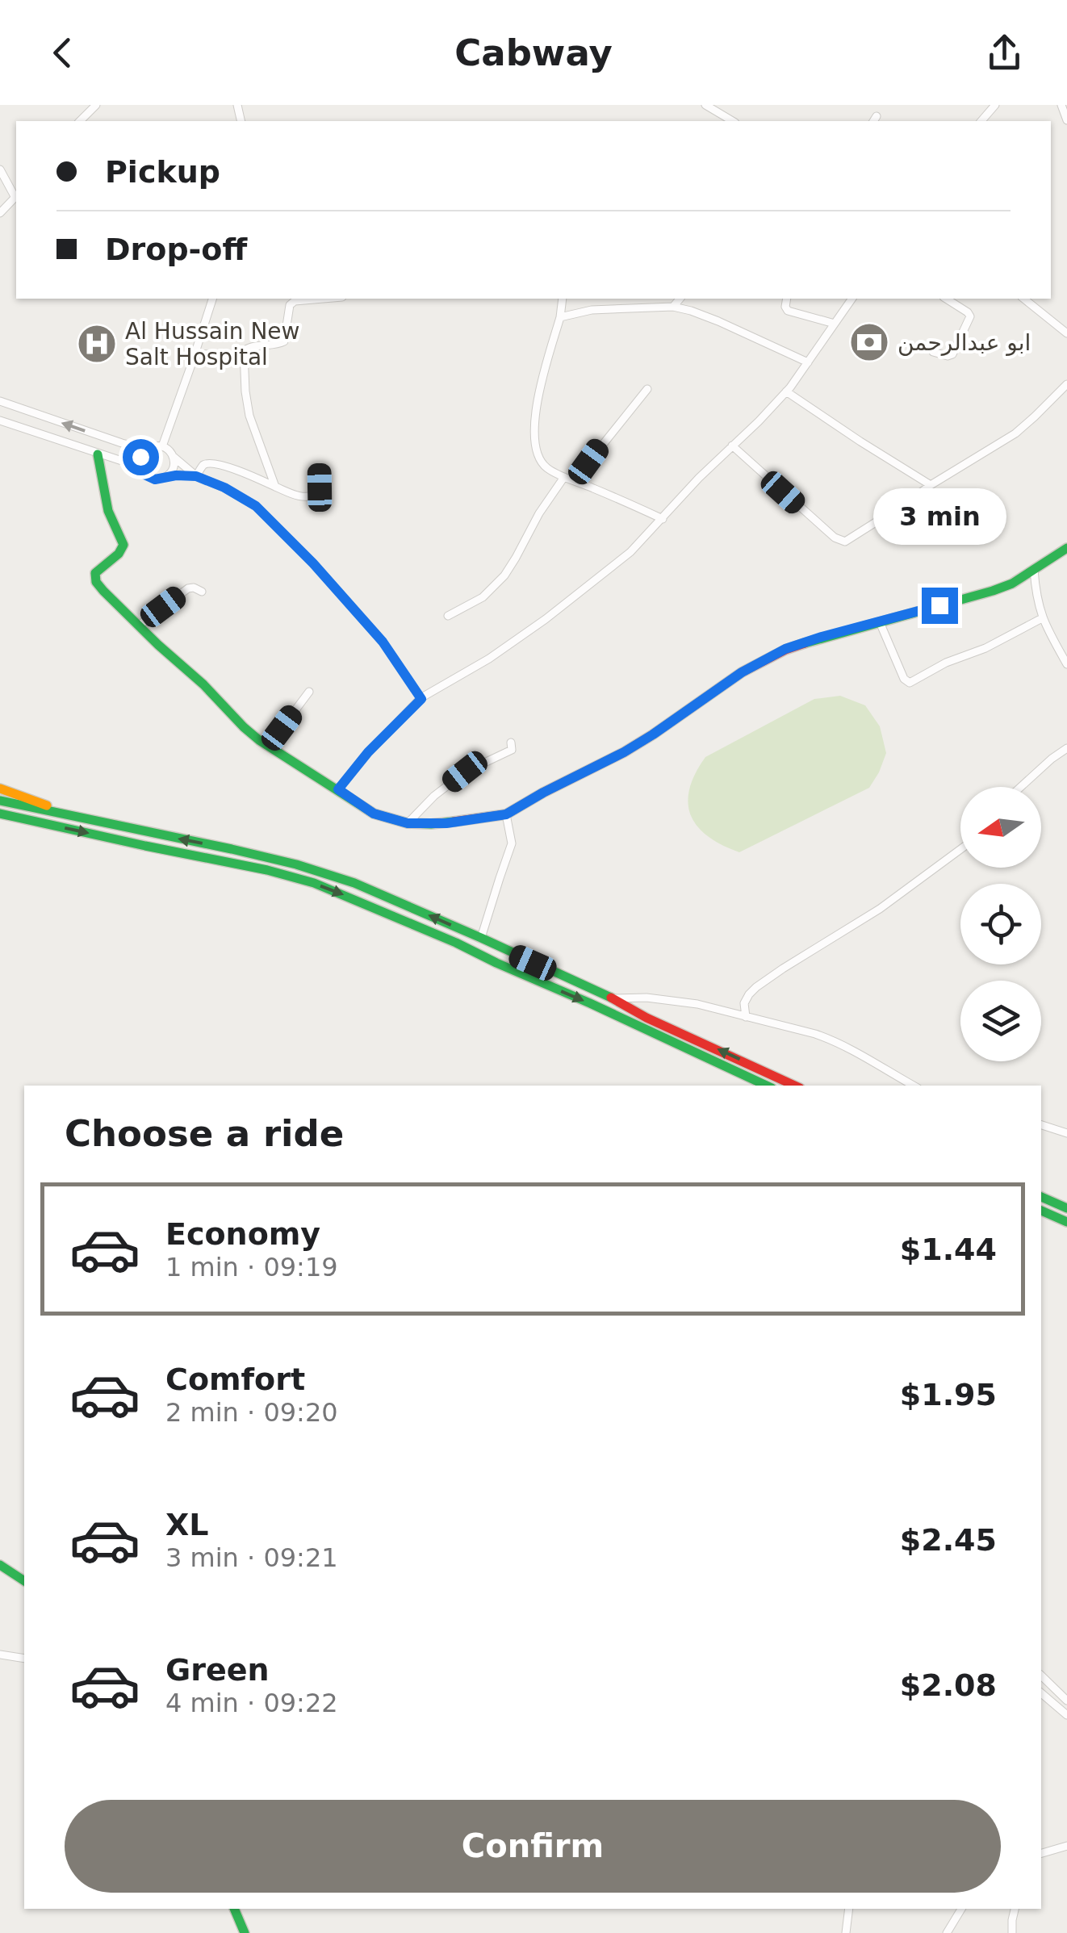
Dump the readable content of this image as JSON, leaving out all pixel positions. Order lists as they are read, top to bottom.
{
  "places": {
    "bank": ["ابو عبدالرحمن"],
    "hospital": ["Al Hussain New Salt Hospital"]
  },
  "north": "left",
  "page": {
    "header": "Cabway",
    "banner": ["Pickup", "Drop-off"],
    "bubble": "3 min",
    "heading": "Choose a ride",
    "list": [
      {
        "name": "Economy",
        "note": "1 min · 09:19",
        "value": "$1.44"
      },
      {
        "name": "Comfort",
        "note": "2 min · 09:20",
        "value": "$1.95"
      },
      {
        "name": "XL",
        "note": "3 min · 09:21",
        "value": "$2.45"
      },
      {
        "name": "Green",
        "note": "4 min · 09:22",
        "value": "$2.08"
      }
    ],
    "buttons": "Confirm"
  }
}
